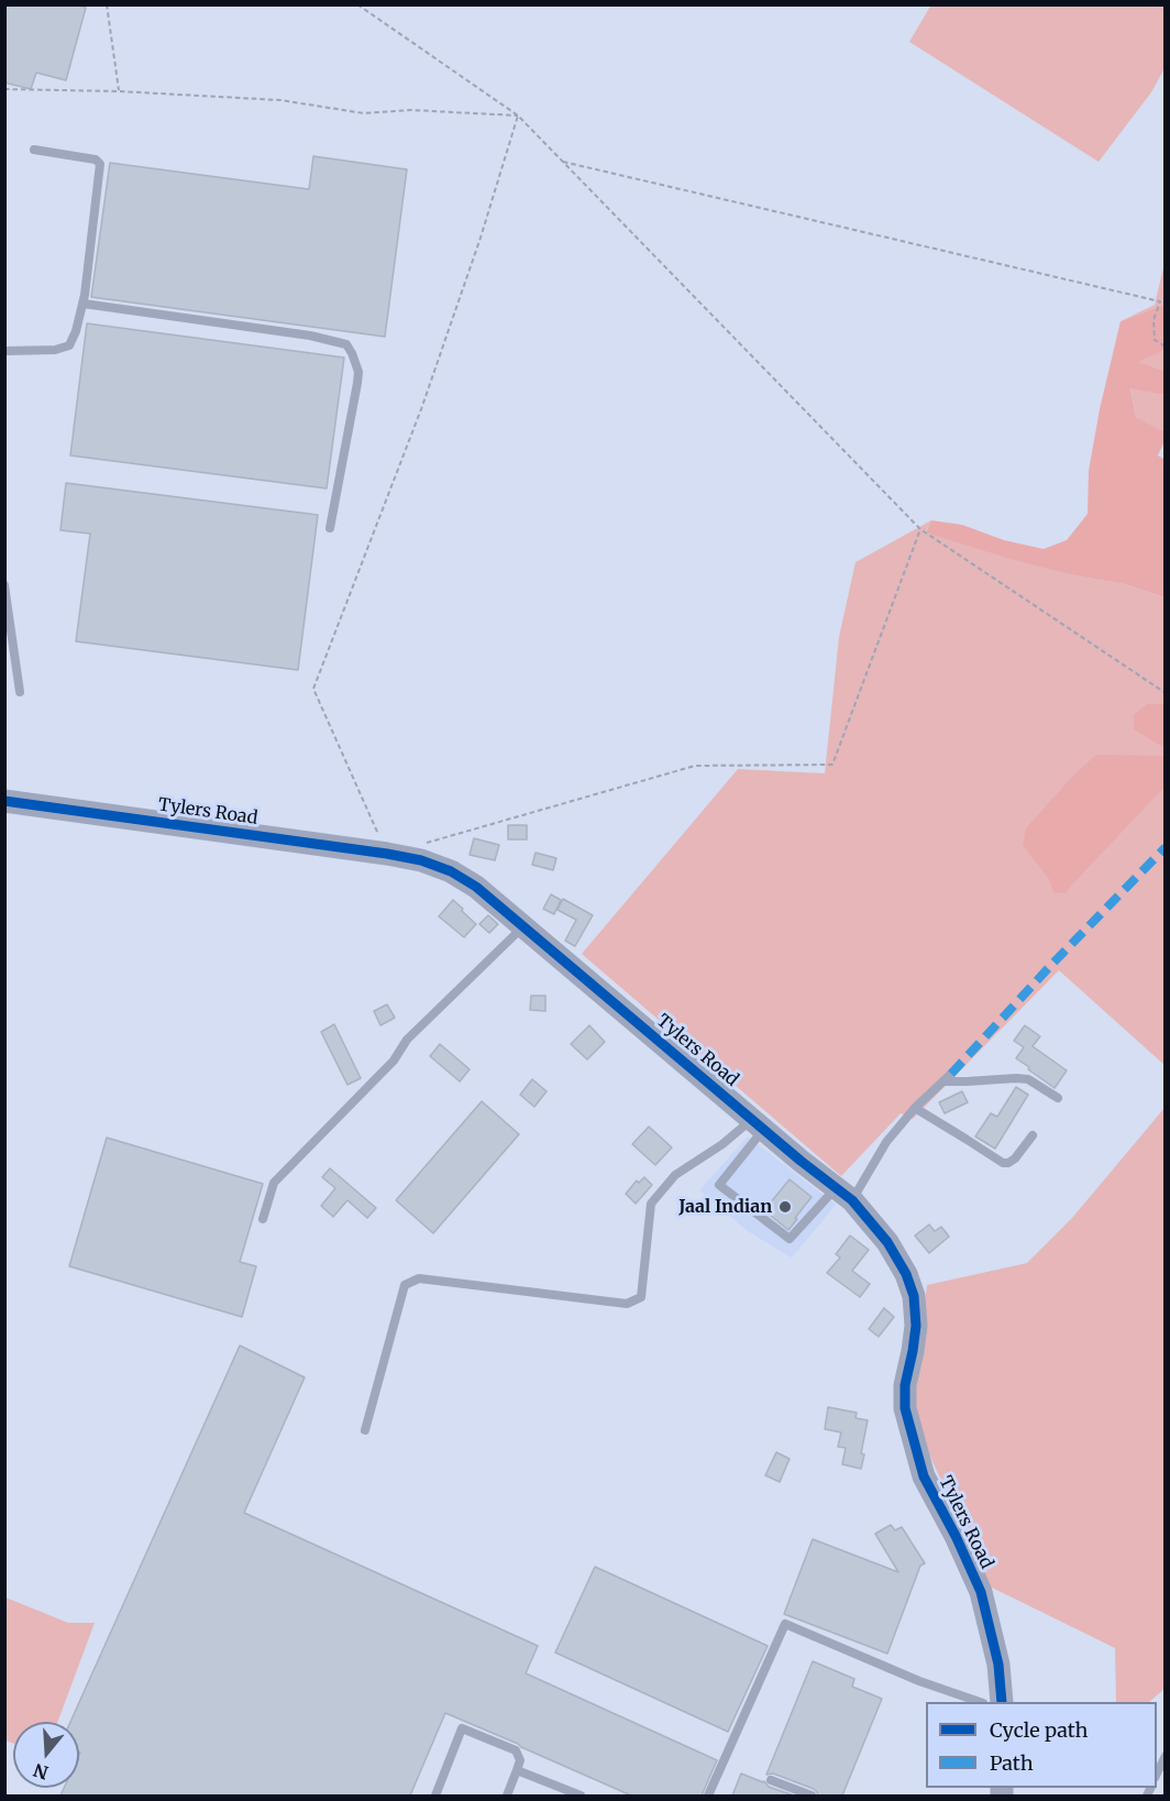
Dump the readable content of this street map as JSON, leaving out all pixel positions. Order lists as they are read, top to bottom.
{
  "streets": {
    "street": ["Tylers Road"]
  },
  "places": ["Jaal Indian"],
  "legend": ["Cycle path", "Path"],
  "north": "bottom"
}
